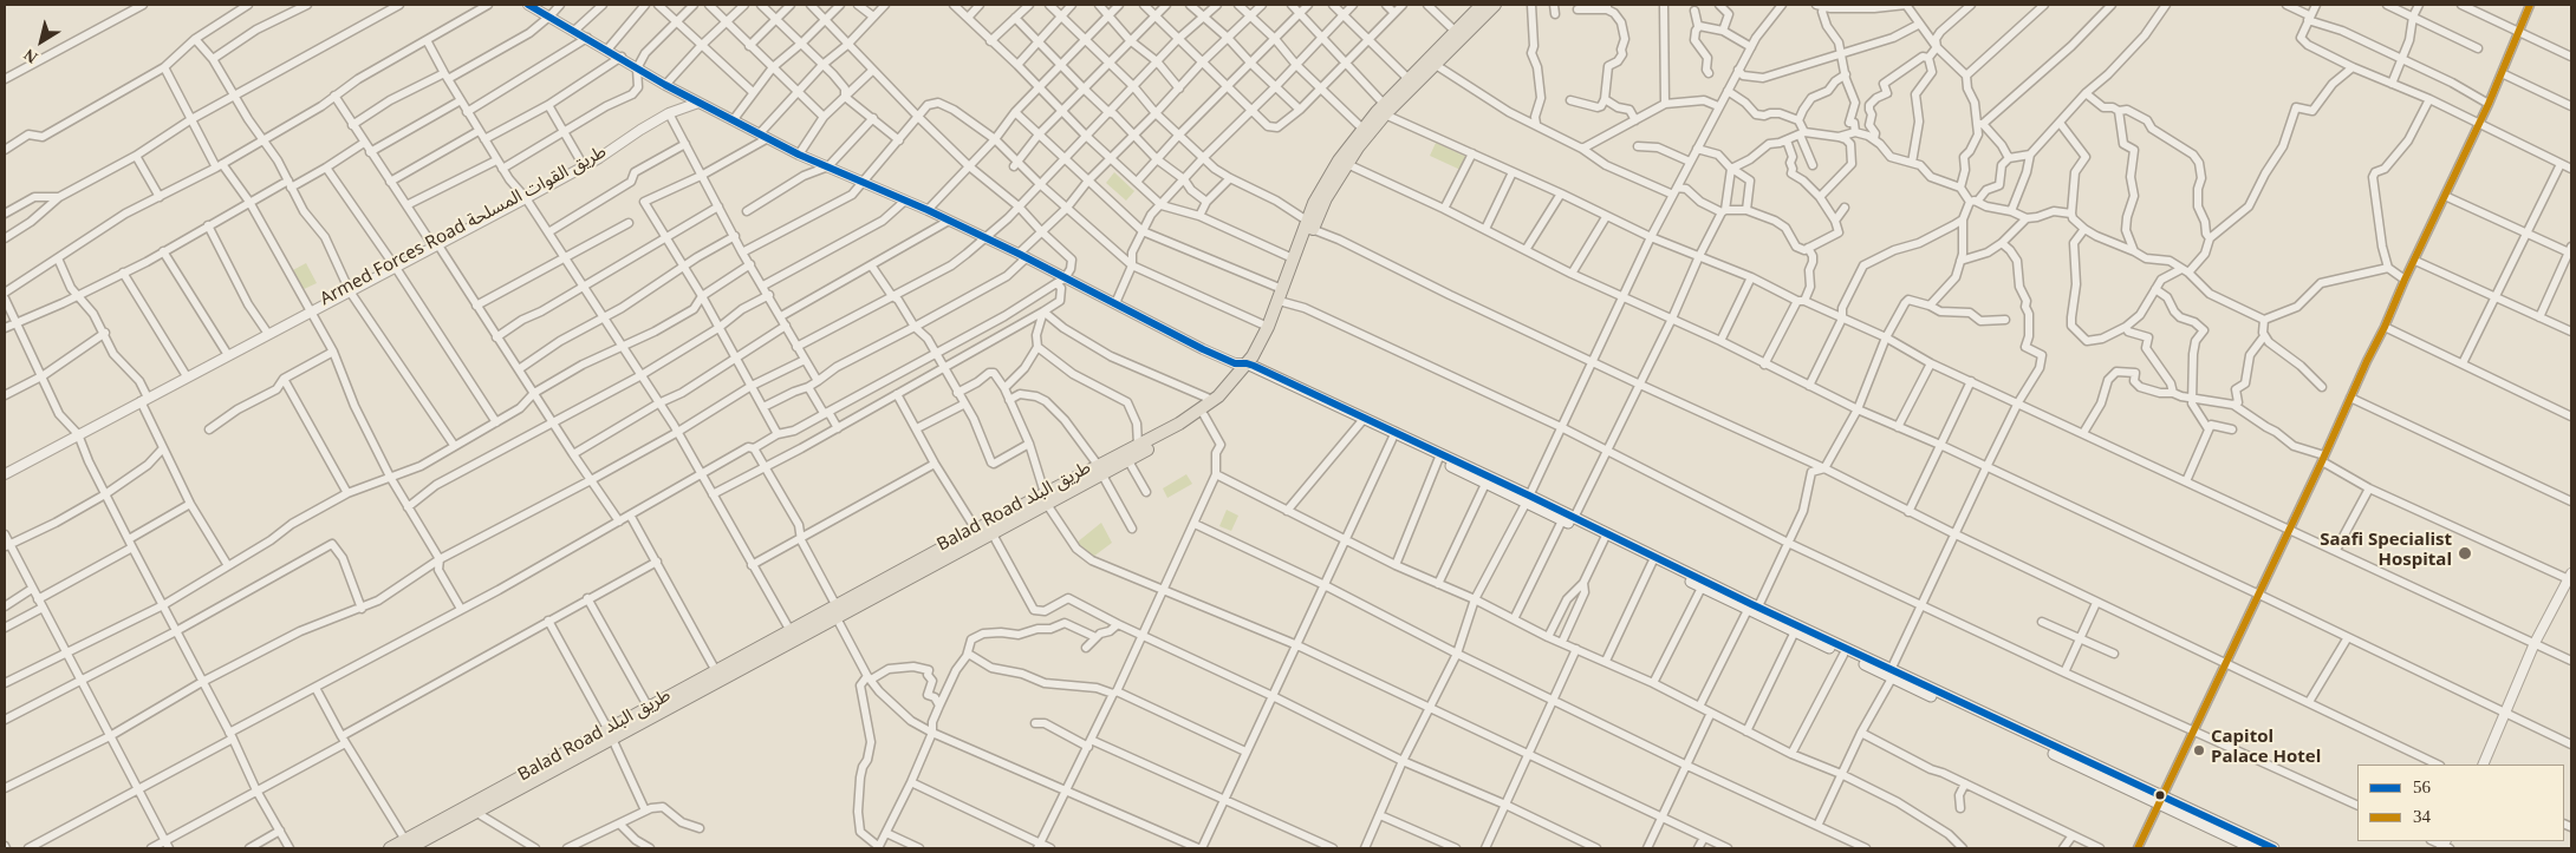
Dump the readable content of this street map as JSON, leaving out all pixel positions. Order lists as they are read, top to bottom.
{
  "streets": {
    "highway": ["Balad Road طريق البلد"],
    "street": ["Armed Forces Road طريق القوات المسلحة"]
  },
  "places": ["Saafi Specialist Hospital", "Capitol Palace Hotel"],
  "lines": ["transit line 56", "transit line 34"],
  "legend": ["56", "34"],
  "north": "bottom left"
}
